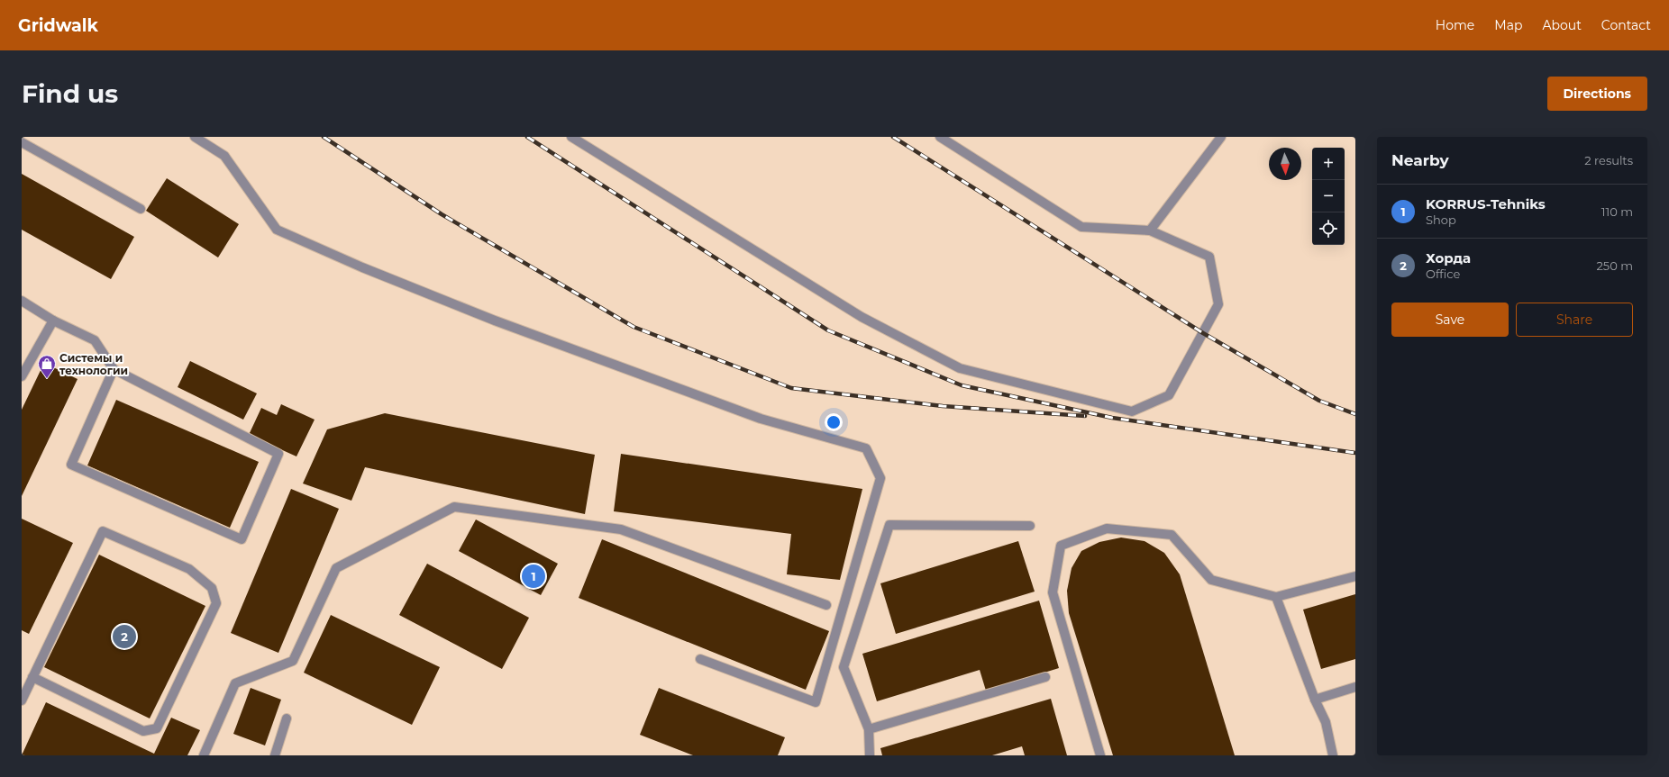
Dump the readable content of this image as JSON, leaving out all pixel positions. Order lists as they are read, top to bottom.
{
  "places": {
    "shop": ["Системы и технологии"]
  },
  "north": "bottom",
  "page": {
    "header": "Gridwalk",
    "nav": [
      "Home",
      "Map",
      "About",
      "Contact"
    ],
    "buttons": [
      "Directions",
      ["Save", "Share"]
    ],
    "title": "Find us",
    "heading": ["Nearby", "2 results"],
    "map_buttons": ["+", "−"],
    "list": [
      {
        "mark": "1",
        "name": "KORRUS-Tehniks",
        "note": "Shop",
        "value": "110 m"
      },
      {
        "mark": "2",
        "name": "Хорда",
        "note": "Office",
        "value": "250 m"
      }
    ],
    "pins": ["1", "2"]
  }
}
